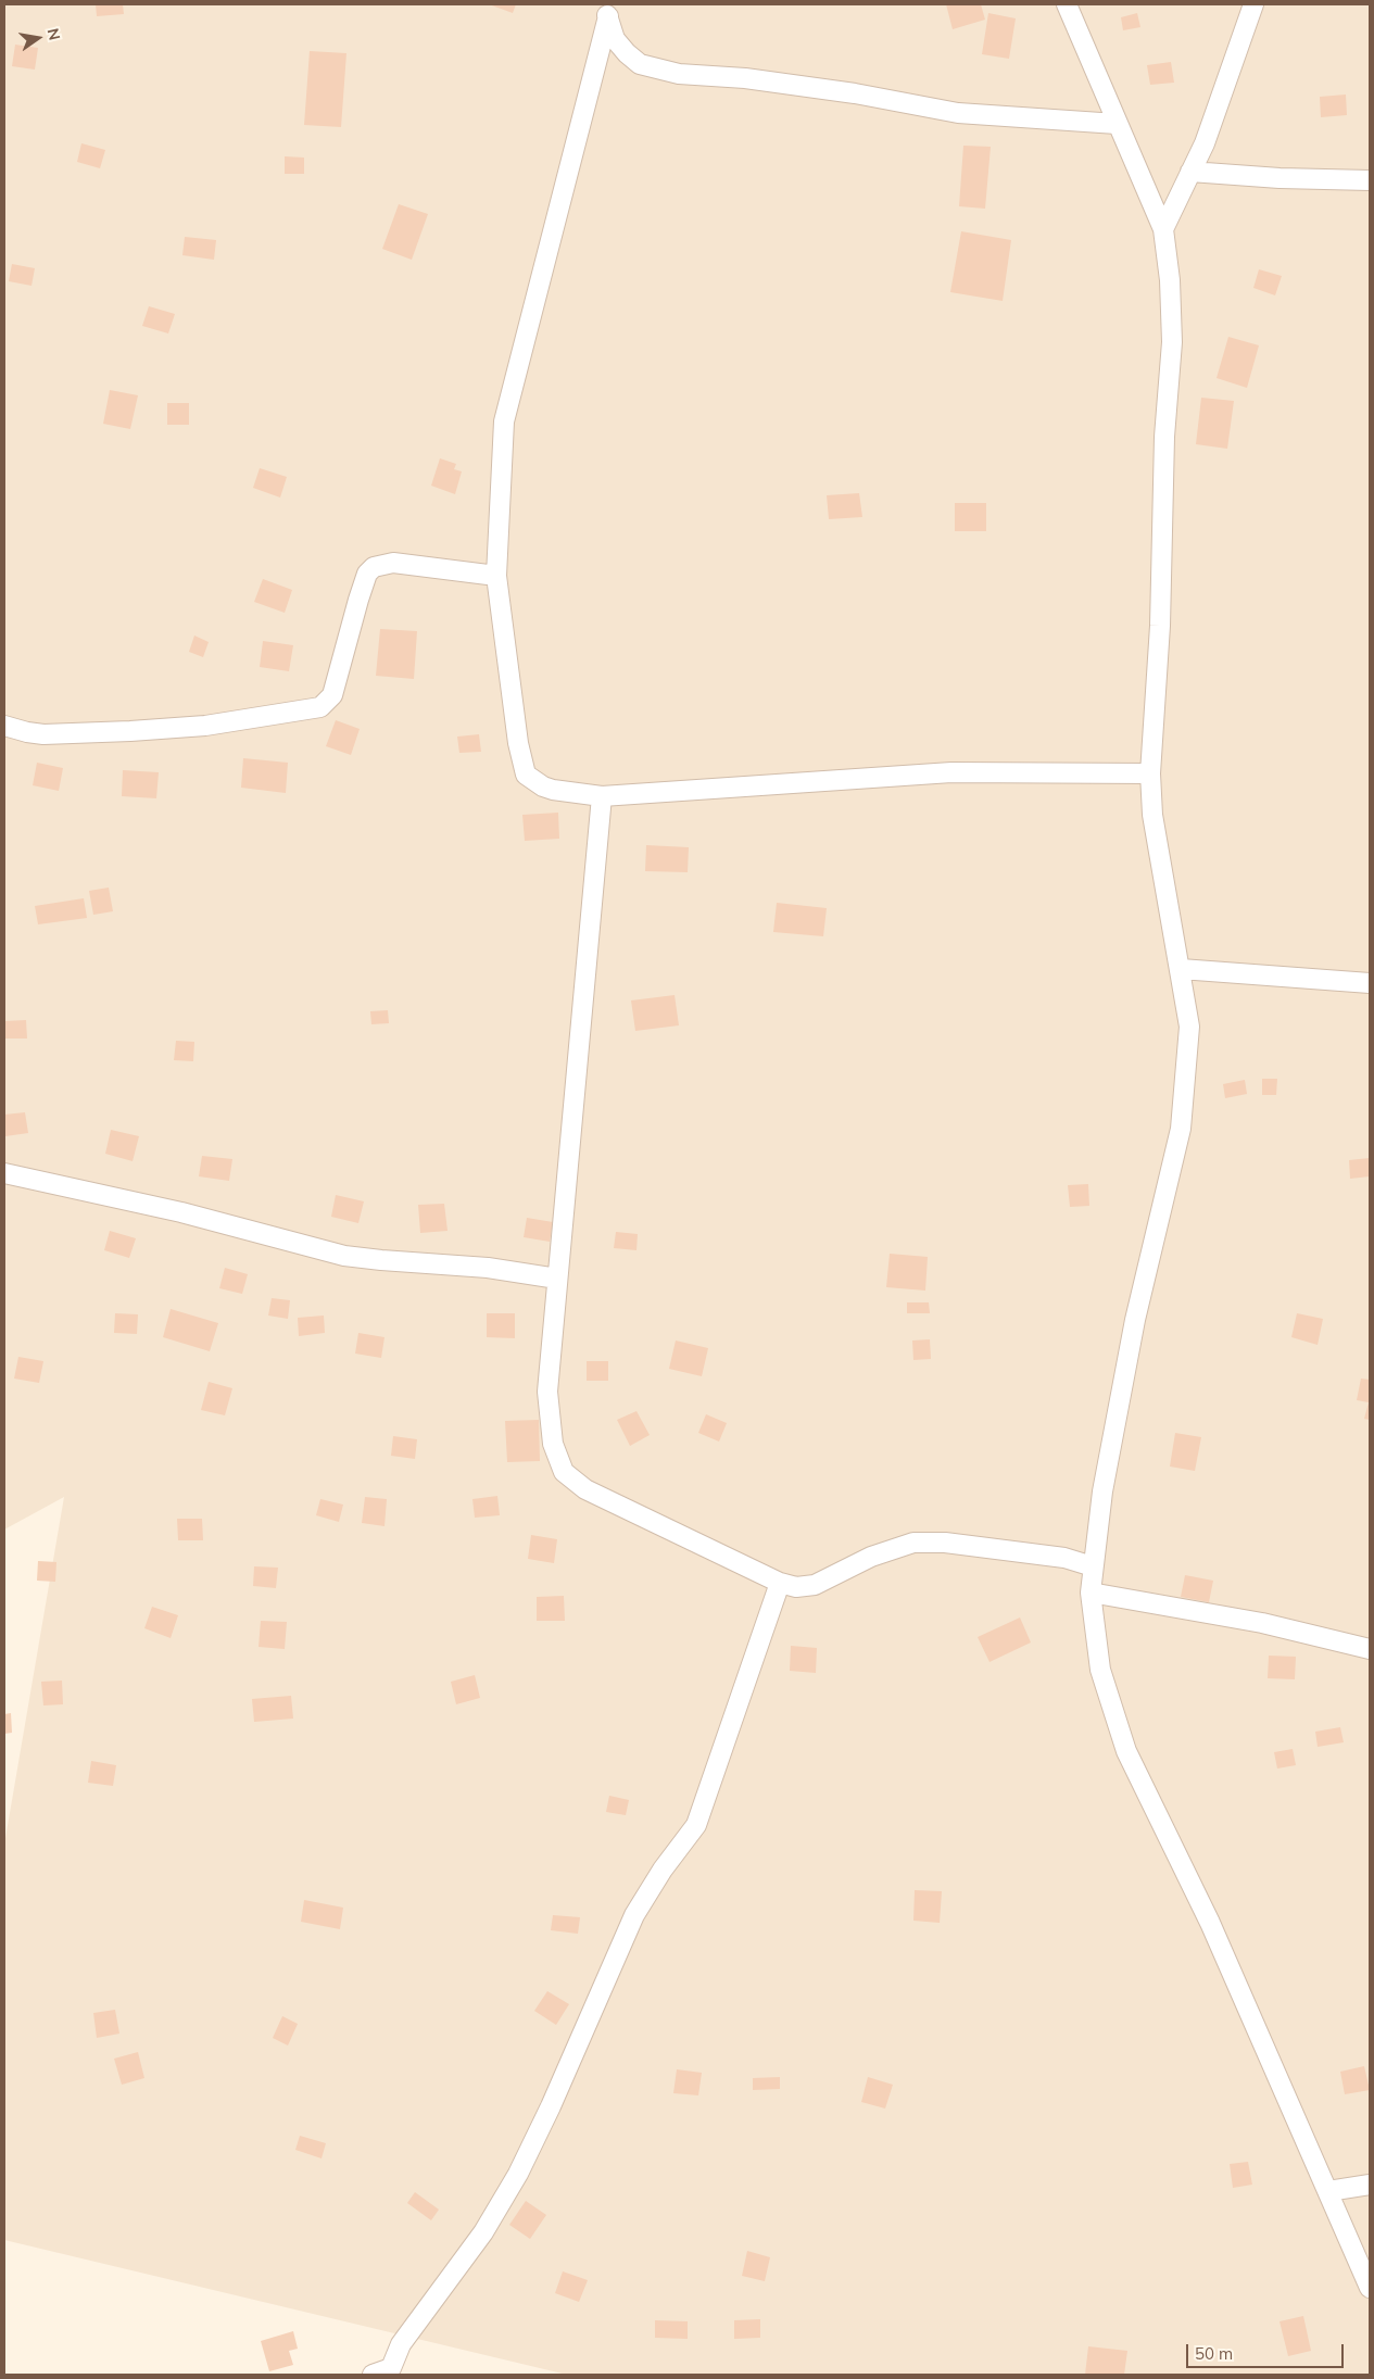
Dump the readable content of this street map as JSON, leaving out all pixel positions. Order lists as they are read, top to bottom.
{
  "scale_bar": "50 m",
  "north": "right"
}
